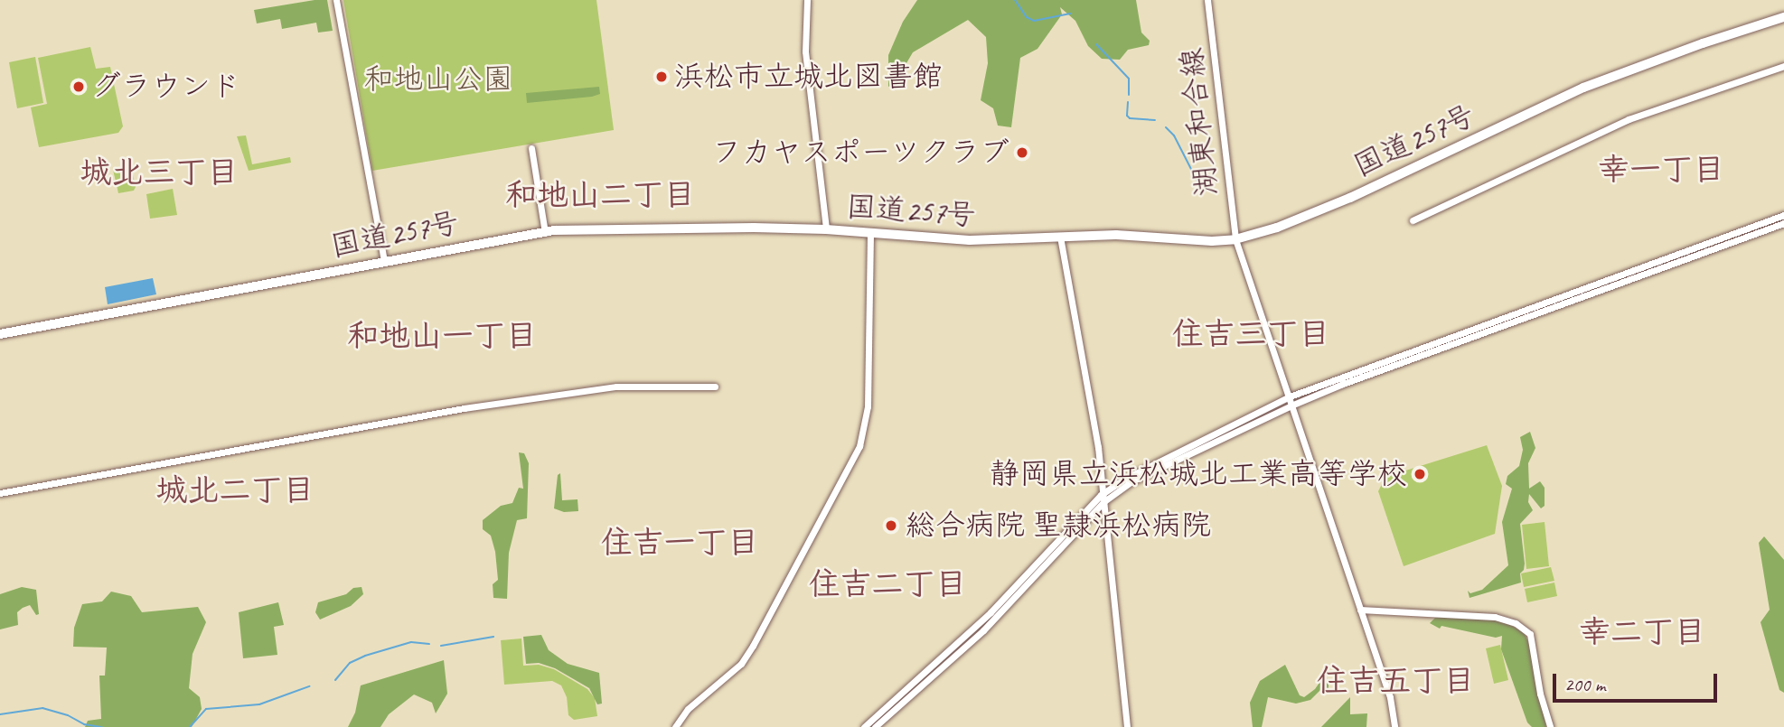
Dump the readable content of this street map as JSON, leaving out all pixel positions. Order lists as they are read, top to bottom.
{
  "streets": {
    "highway": ["国道257号"],
    "street": ["湖東和合線"]
  },
  "crossings": [
    ["湖東和合線", "国道257号"]
  ],
  "districts": [
    "幸一丁目",
    "城北三丁目",
    "和地山二丁目",
    "住吉三丁目",
    "和地山一丁目",
    "城北二丁目",
    "住吉一丁目",
    "住吉二丁目",
    "幸二丁目",
    "住吉五丁目"
  ],
  "parks": ["和地山公園"],
  "places": [
    "浜松市立城北図書館",
    "グラウンド",
    "フカヤスポーツクラブ",
    "静岡県立浜松城北工業高等学校",
    "総合病院 聖隷浜松病院"
  ],
  "scale_bar": "200 m"
}
